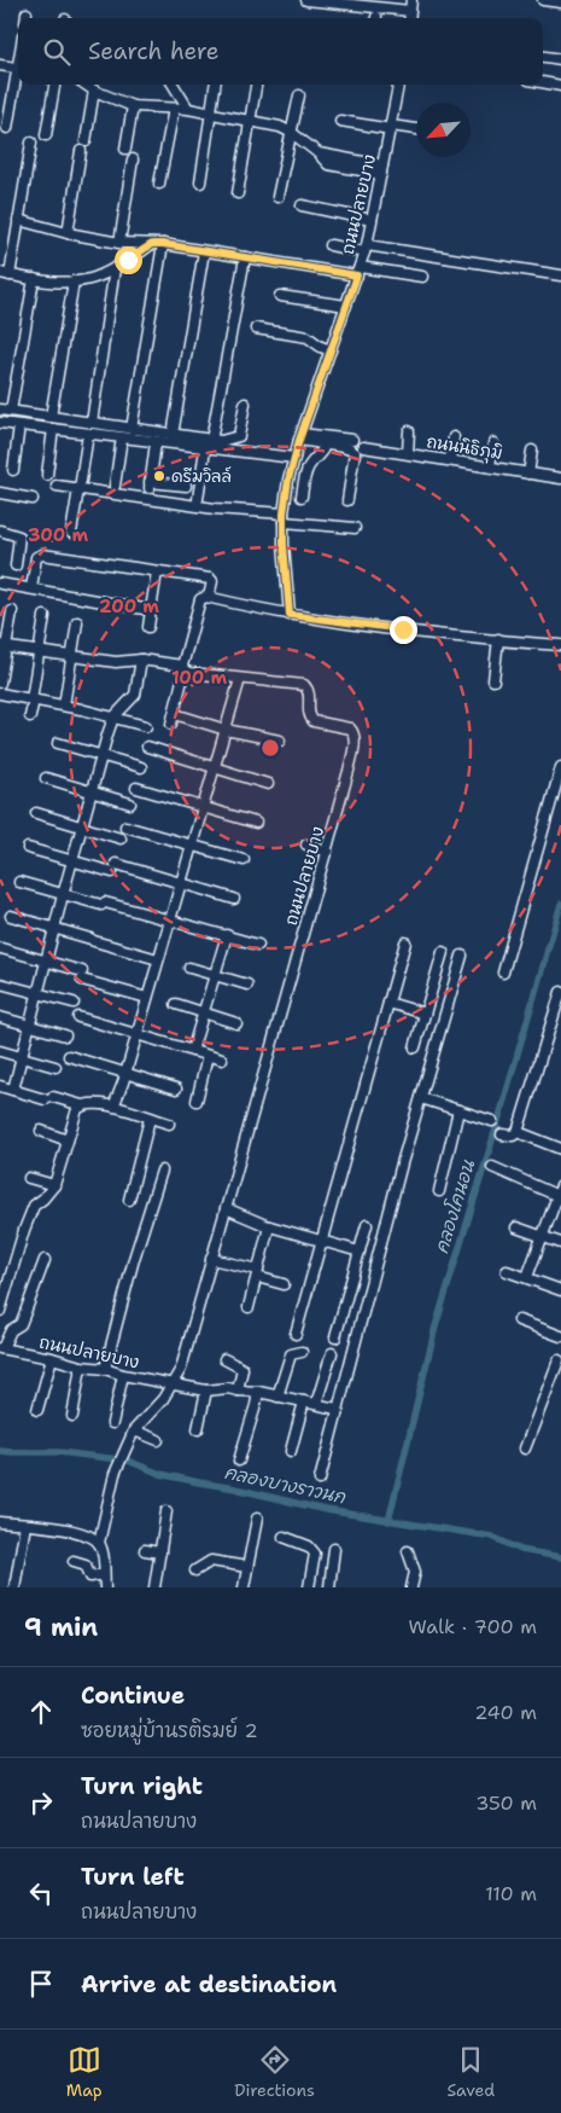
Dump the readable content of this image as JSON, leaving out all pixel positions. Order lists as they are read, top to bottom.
{
  "streets": {
    "street": ["ถนนปลายบาง", "ถนนนิธิภุมิ"]
  },
  "water": ["คลองโคนอน", "คลองบางราวนก"],
  "places": ["ดรีมวิลล์"],
  "north": "bottom left",
  "page": {
    "search": "Search here",
    "heading": ["9 min", "Walk · 700 m"],
    "list": [
      ["Continue", "ซอยหมู่บ้านรติรมย์ 2", "240 m"],
      ["Turn right", "ถนนปลายบาง", "350 m"],
      ["Turn left", "ถนนปลายบาง", "110 m"],
      "Arrive at destination"
    ],
    "nav": ["Map", "Directions", "Saved"]
  },
  "rings": ["300 m", "200 m", "100 m"]
}
